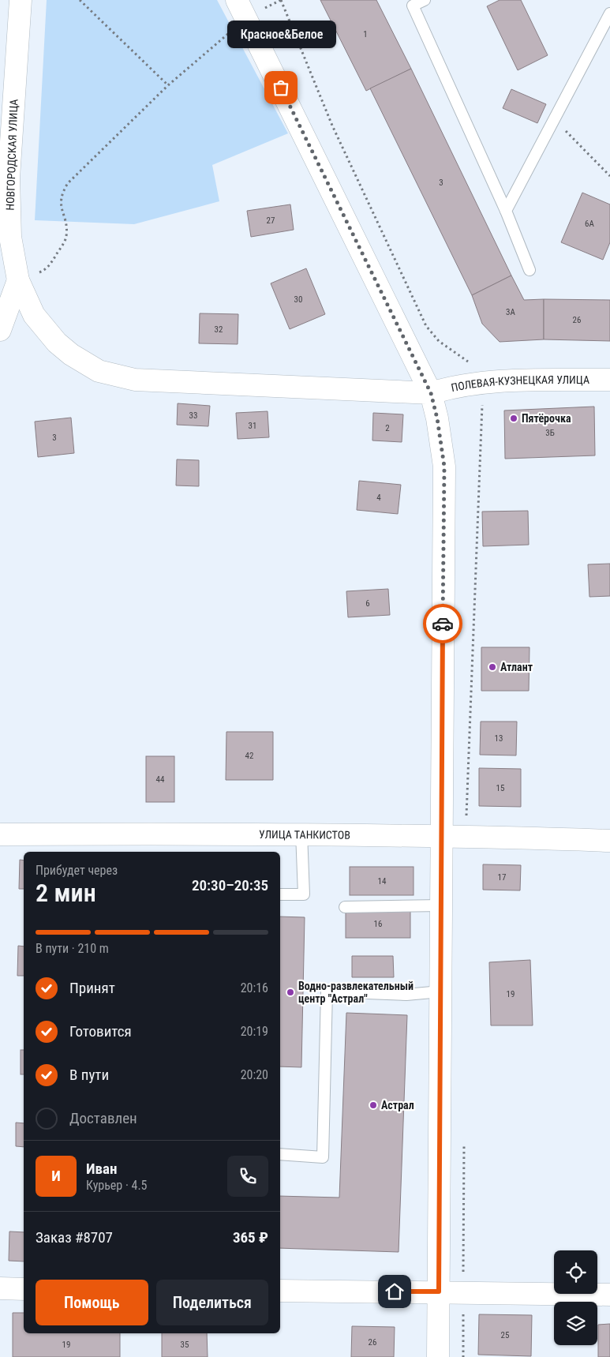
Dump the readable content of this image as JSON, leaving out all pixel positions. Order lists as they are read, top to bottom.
{
  "streets": {
    "main road": ["НОВГОРОДСКАЯ УЛИЦА", "ПОЛЕВАЯ-КУЗНЕЦКАЯ УЛИЦА", "УЛИЦА ТАНКИСТОВ"]
  },
  "crossings": [
    ["НОВГОРОДСКАЯ УЛИЦА", "ПОЛЕВАЯ-КУЗНЕЦКАЯ УЛИЦА"]
  ],
  "places": [
    "Красное&Белое",
    "Пятёрочка",
    "Атлант",
    "Водно-развлекательный центр \"Астрал\"",
    "Астрал"
  ],
  "house_numbers": [
    "1",
    "3",
    "27",
    "6А",
    "30",
    "3А",
    "26",
    "32",
    "33",
    "31",
    "2",
    "3Б",
    "3",
    "4",
    "6",
    "13",
    "42",
    "44",
    "15",
    "17",
    "14",
    "16",
    "19",
    "25",
    "26",
    "19",
    "35"
  ],
  "page": {
    "bubble": "Красное&Белое",
    "heading": ["2 мин", "Прибудет через", "20:30–20:35"],
    "panel": [
      "Иван",
      "Курьер · 4.5",
      "Заказ #8707",
      "365 ₽"
    ],
    "bar": "В пути · 210 m",
    "list": [
      ["Принят", "20:16"],
      ["Готовится", "20:19"],
      ["В пути", "20:20"],
      "Доставлен"
    ],
    "round": "И",
    "buttons": ["Помощь", "Поделиться"]
  }
}
